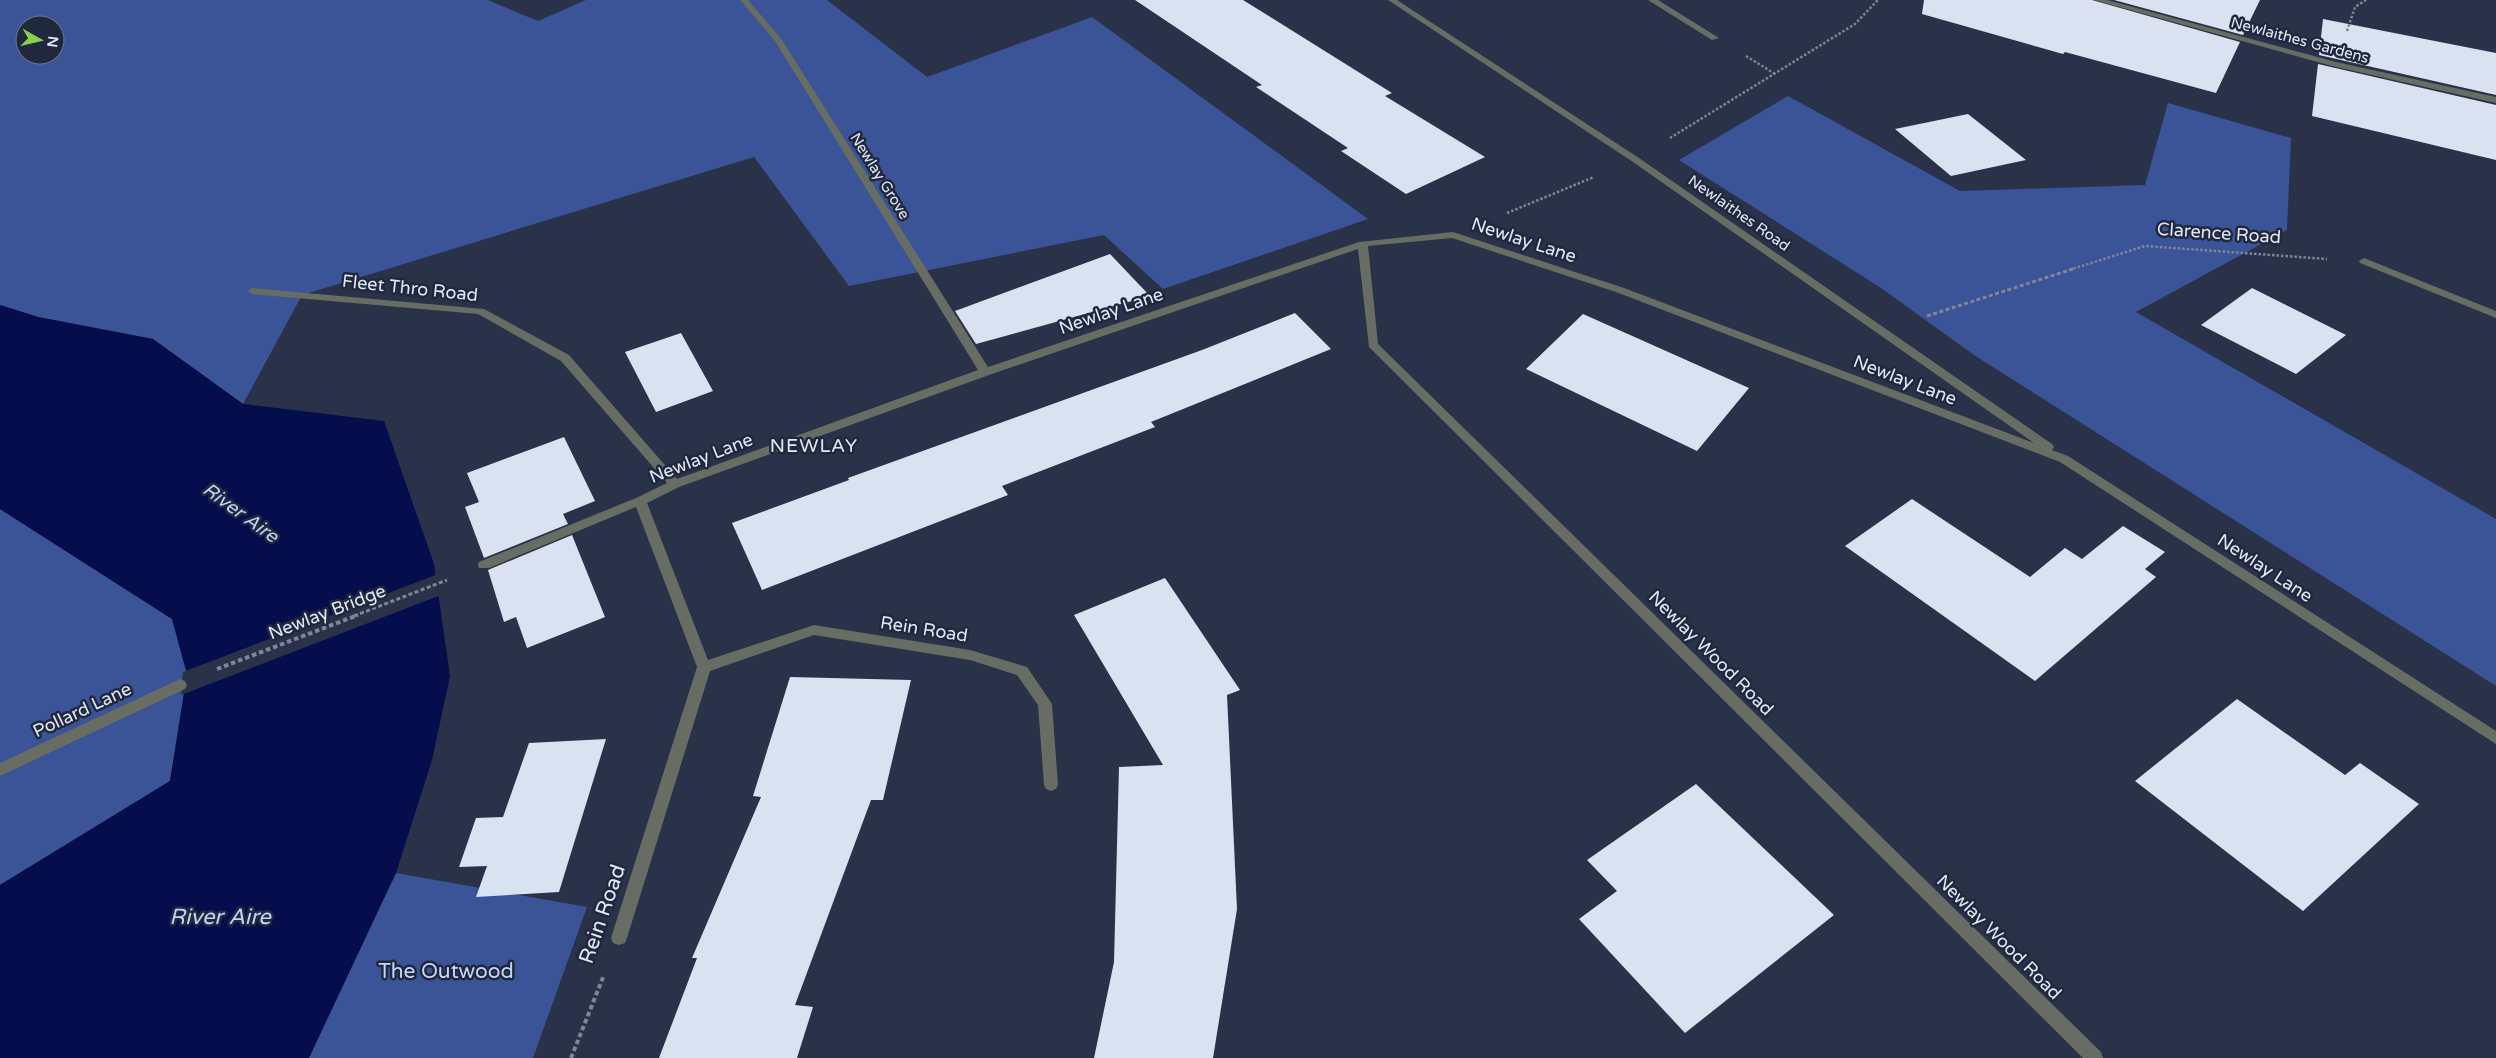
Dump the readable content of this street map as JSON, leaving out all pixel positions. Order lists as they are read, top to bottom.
{
  "streets": {
    "street": [
      "Newlaithes Gardens",
      "Newlay Grove",
      "Newlaithes Road",
      "Newlay Lane",
      "Fleet Thro Road",
      "Rein Road",
      "Newlay Wood Road",
      "Pollard Lane"
    ],
    "path": ["Clarence Road", "Newlay Bridge"]
  },
  "crossings": [
    ["Newlay Grove", "Newlay Lane"],
    ["Newlaithes Road", "Clarence Road"],
    ["Newlaithes Road", "Newlay Lane"],
    ["Newlay Lane", "Fleet Thro Road"],
    ["Newlay Lane", "Newlay Bridge"],
    ["Newlay Lane", "Newlay Wood Road"],
    ["Newlay Bridge", "Pollard Lane"]
  ],
  "districts": ["NEWLAY"],
  "water": ["River Aire"],
  "parks": ["The Outwood"],
  "north": "right"
}
